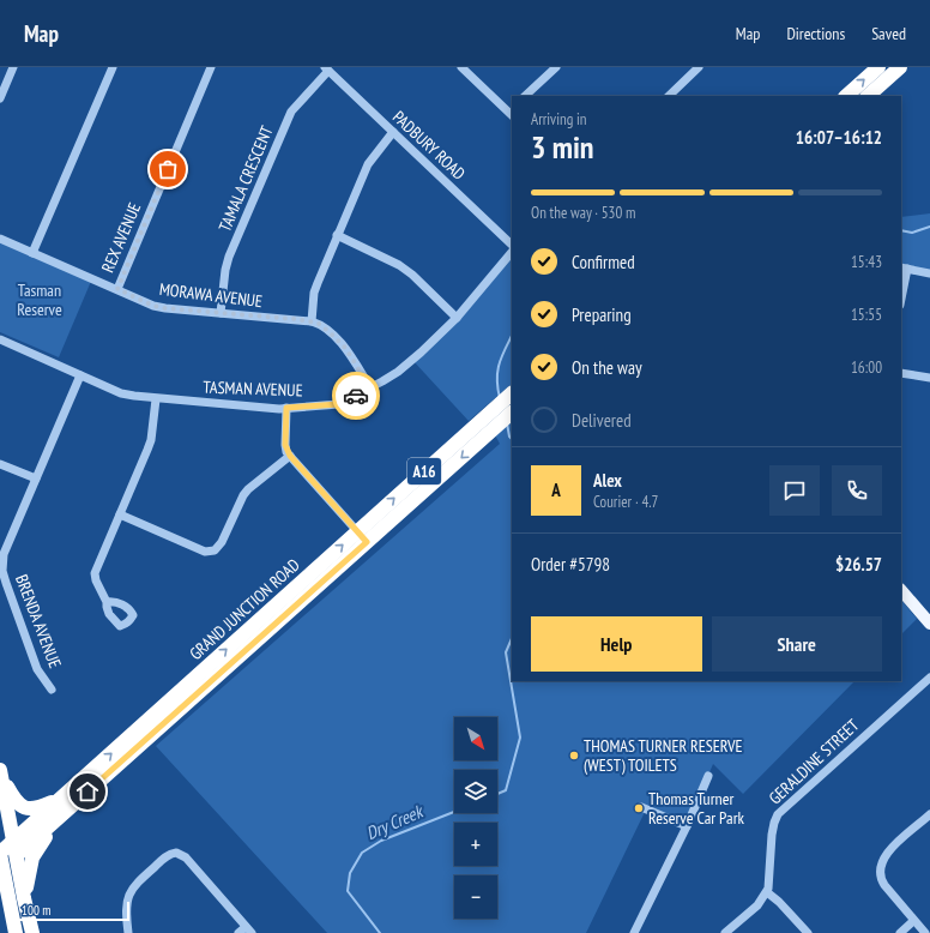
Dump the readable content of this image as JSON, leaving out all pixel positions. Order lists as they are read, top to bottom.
{
  "streets": {
    "highway": ["A16", "GRAND JUNCTION ROAD"],
    "street": [
      "PADBURY ROAD",
      "TAMALA CRESCENT",
      "REX AVENUE",
      "MORAWA AVENUE",
      "TASMAN AVENUE",
      "BRENDA AVENUE",
      "GERALDINE STREET"
    ]
  },
  "crossings": [
    ["PADBURY ROAD", "TAMALA CRESCENT"],
    ["TAMALA CRESCENT", "MORAWA AVENUE"],
    ["REX AVENUE", "MORAWA AVENUE"],
    ["MORAWA AVENUE", "TASMAN AVENUE"],
    ["TASMAN AVENUE", "BRENDA AVENUE"]
  ],
  "water": ["Dry Creek"],
  "parks": ["Tasman Reserve"],
  "places": ["THOMAS TURNER RESERVE (WEST) TOILETS", "Thomas Turner Reserve Car Park"],
  "scale_bar": "100 m",
  "north": "bottom right",
  "page": {
    "header": "Map",
    "nav": ["Map", "Directions", "Saved"],
    "heading": ["3 min", "Arriving in", "16:07–16:12"],
    "panel": [
      "Alex",
      "Courier · 4.7",
      "Order #5798",
      "$26.57"
    ],
    "bar": "On the way · 530 m",
    "list": [
      ["Confirmed", "15:43"],
      ["Preparing", "15:55"],
      ["On the way", "16:00"],
      "Delivered"
    ],
    "round": "A",
    "buttons": ["Help", "Share"],
    "map_buttons": ["+", "−"],
    "scale": "100 m"
  }
}
